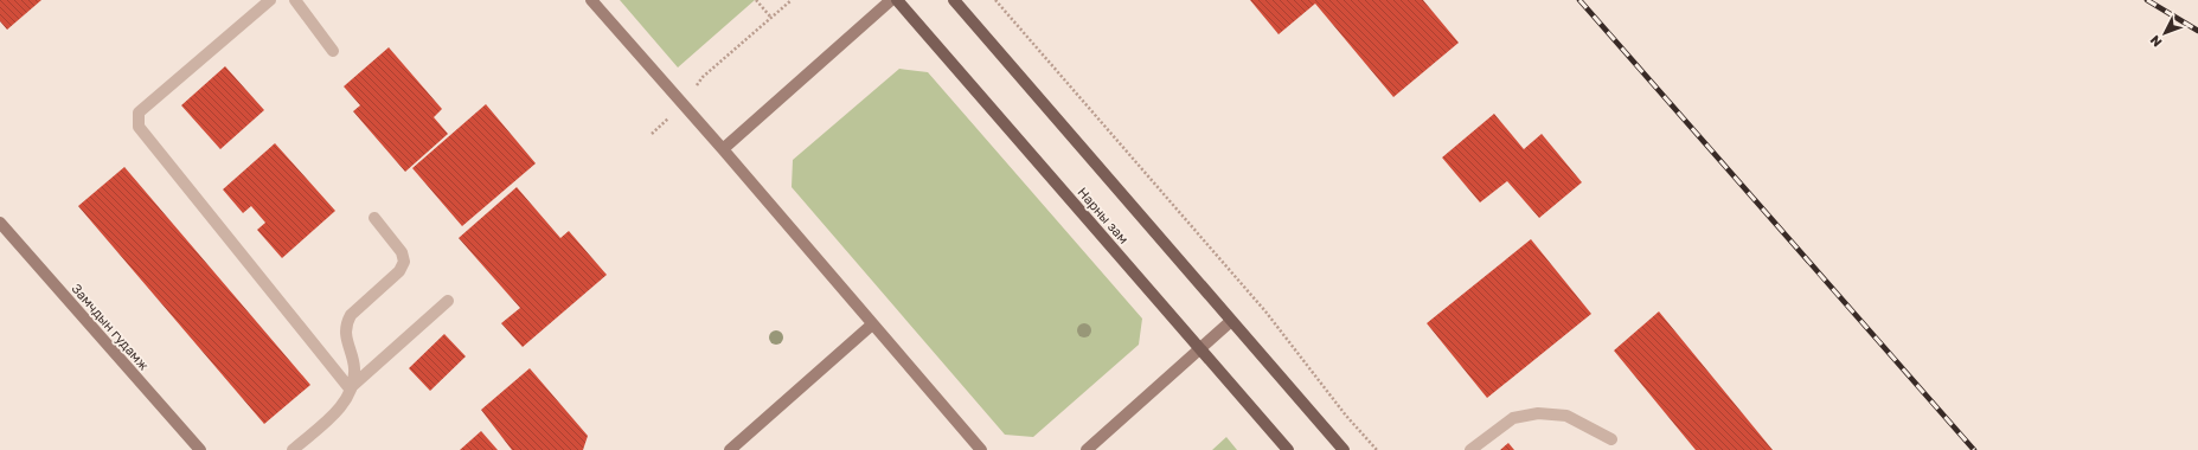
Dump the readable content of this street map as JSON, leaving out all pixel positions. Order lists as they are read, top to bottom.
{
  "streets": {
    "main road": ["Нарны зам"],
    "street": ["Замчдын гудамж"]
  },
  "north": "bottom left"
}
